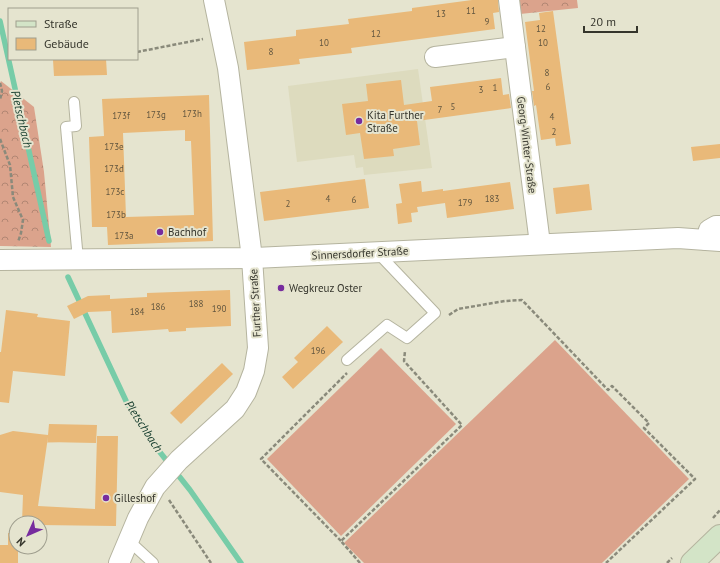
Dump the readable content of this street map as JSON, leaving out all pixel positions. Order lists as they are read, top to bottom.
{
  "streets": {
    "street": ["Georg-Winter-Straße", "Sinnersdorfer Straße", "Further Straße"]
  },
  "crossings": [
    ["Georg-Winter-Straße", "Sinnersdorfer Straße"],
    ["Sinnersdorfer Straße", "Further Straße"]
  ],
  "water": ["Pletschbach"],
  "places": [
    "Kita Further Straße",
    "Bachhof",
    "Wegkreuz Oster",
    "Gilleshof"
  ],
  "house_numbers": [
    "11",
    "13",
    "9",
    "12",
    "12",
    "10",
    "10",
    "8",
    "8",
    "6",
    "1",
    "3",
    "5",
    "7",
    "173h",
    "173g",
    "173f",
    "4",
    "2",
    "173e",
    "173d",
    "173c",
    "4",
    "183",
    "6",
    "179",
    "2",
    "173b",
    "173a",
    "188",
    "186",
    "190",
    "184",
    "196"
  ],
  "legend": ["Straße", "Gebäude"],
  "scale_bar": "20 m",
  "north": "bottom left"
}
